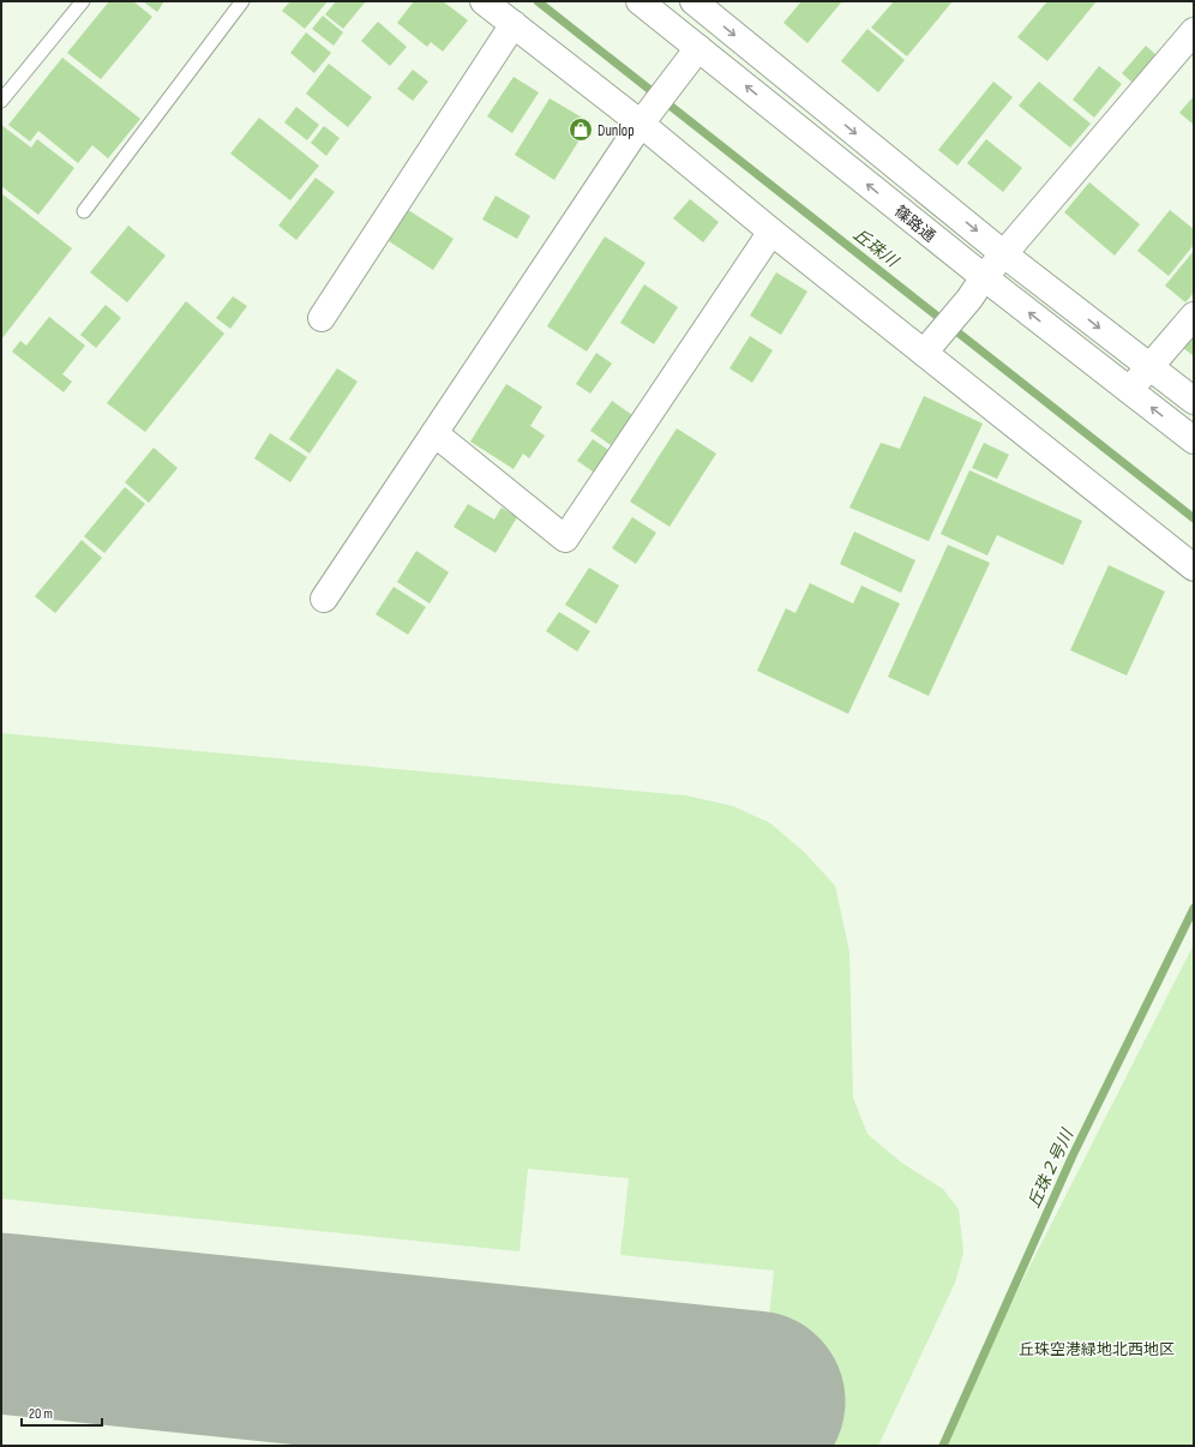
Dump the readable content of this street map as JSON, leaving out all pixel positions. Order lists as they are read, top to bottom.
{
  "streets": {
    "street": ["篠路通"]
  },
  "water": ["丘珠川", "丘珠２号川"],
  "parks": ["丘珠空港緑地北西地区"],
  "places": {
    "shop": ["Dunlop"]
  },
  "scale_bar": "20 m"
}
